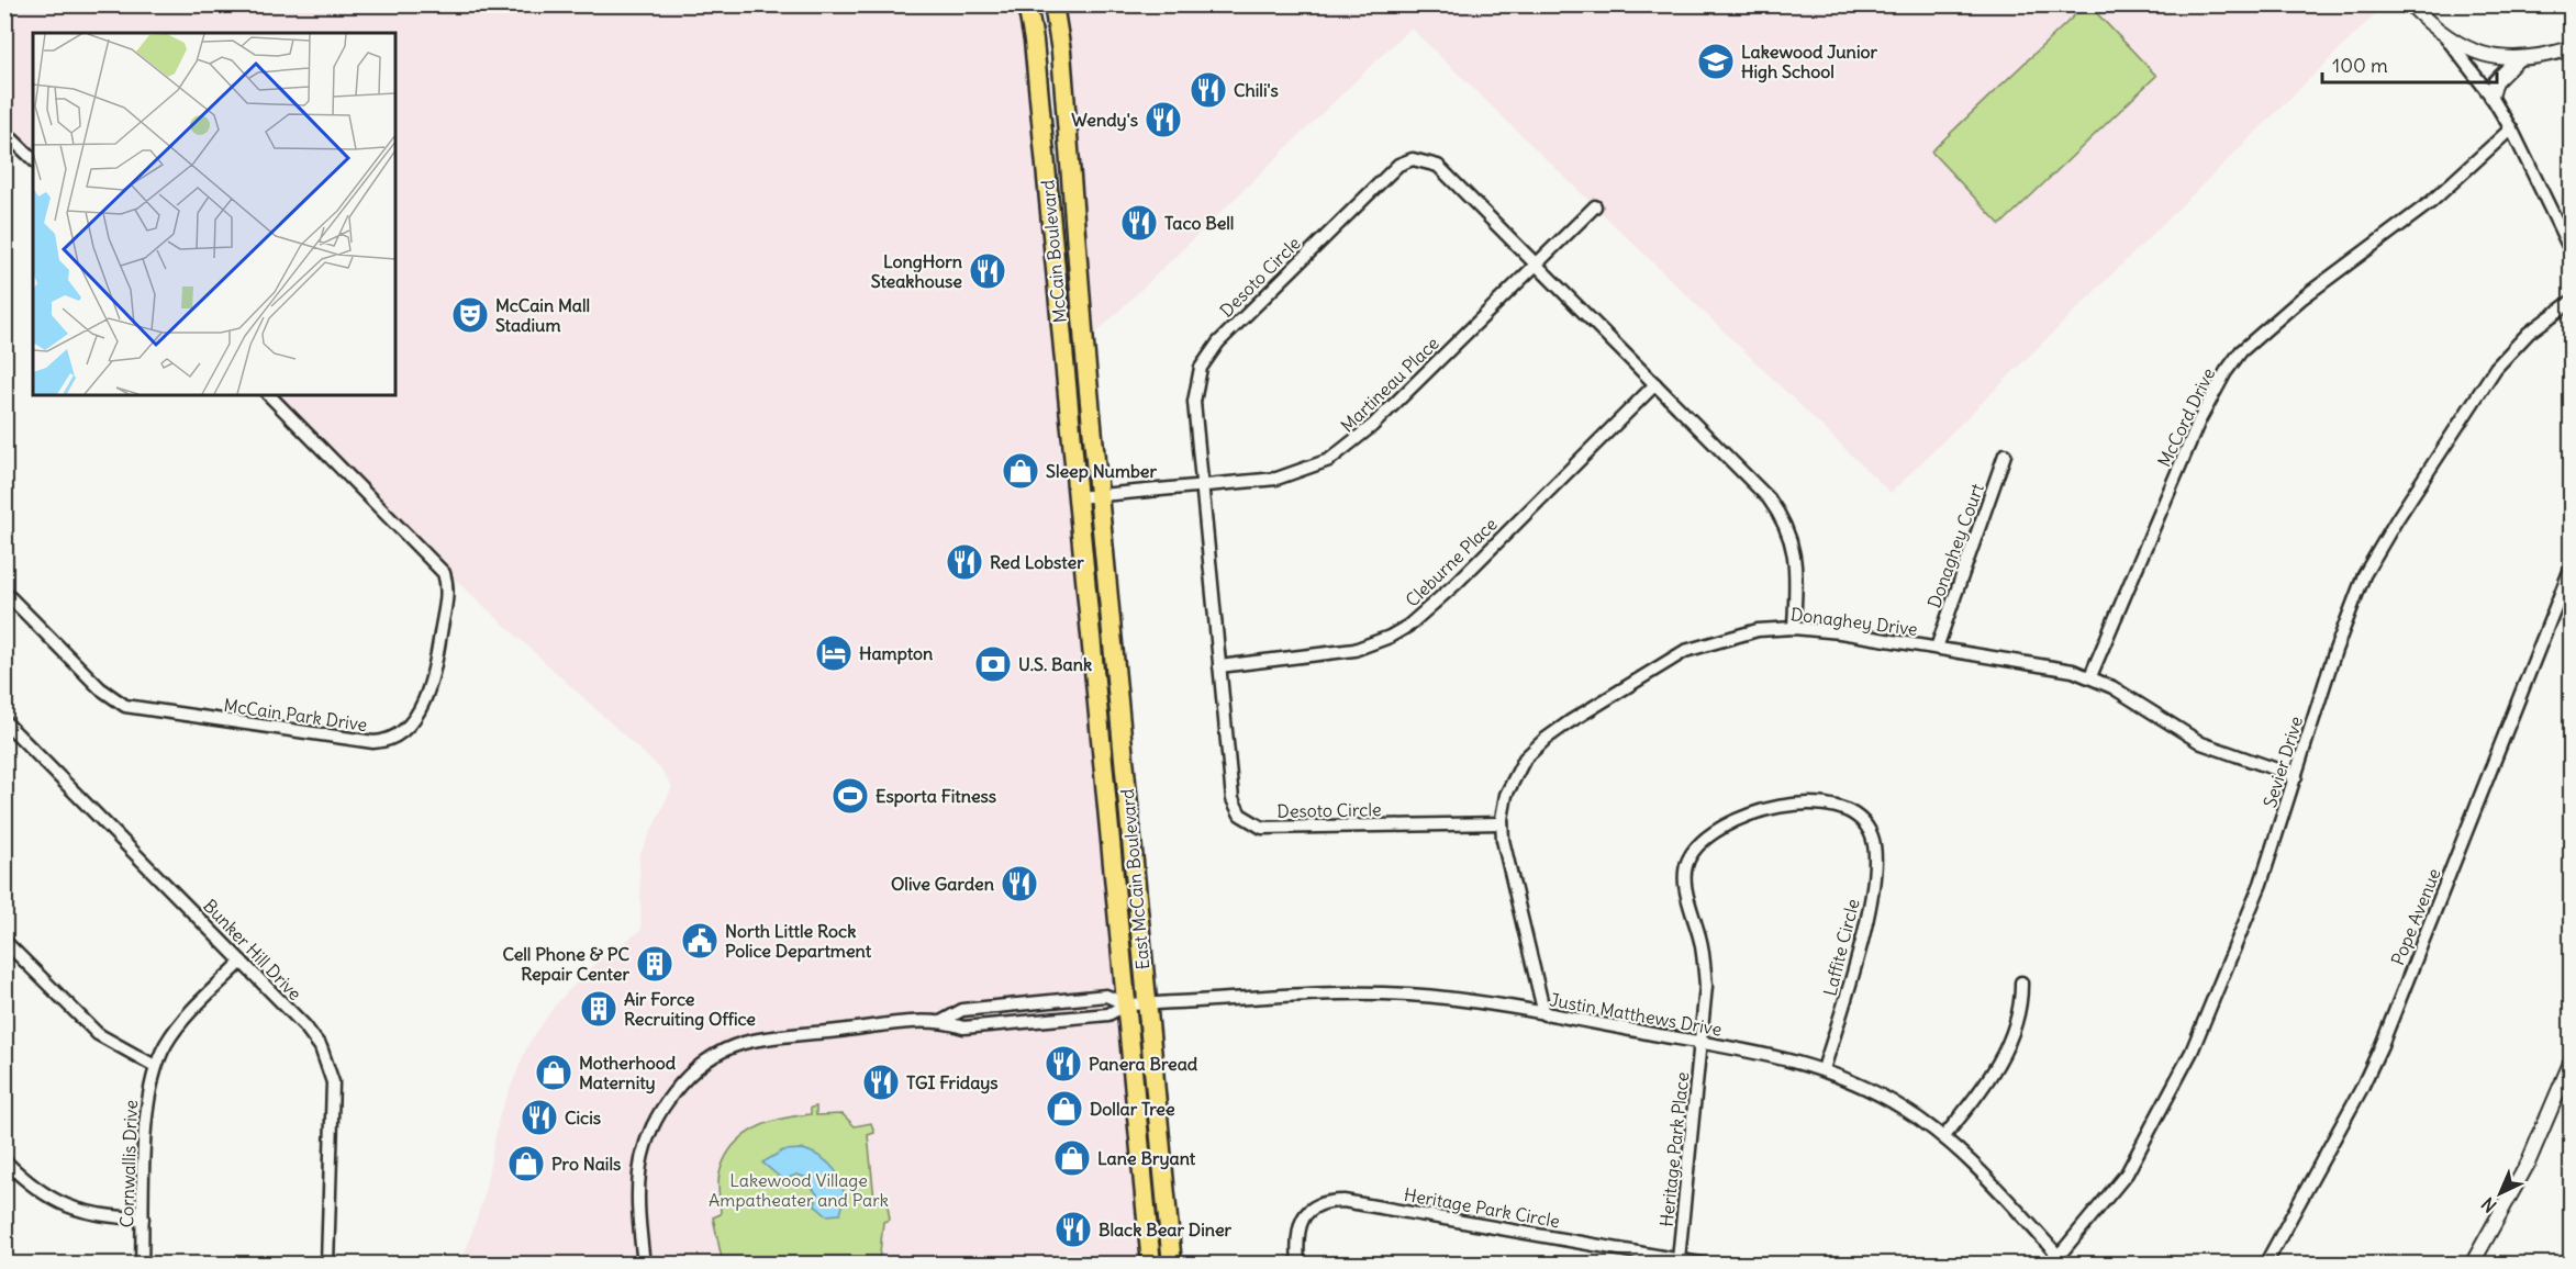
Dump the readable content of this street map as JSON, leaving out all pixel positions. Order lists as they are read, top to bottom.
{
  "streets": {
    "main road": ["McCain Boulevard", "East McCain Boulevard"],
    "street": [
      "Desoto Circle",
      "Martineau Place",
      "McCord Drive",
      "Donaghey Court",
      "Cleburne Place",
      "Donaghey Drive",
      "McCain Park Drive",
      "Sevier Drive",
      "Pope Avenue",
      "Laffite Circle",
      "Bunker Hill Drive",
      "Justin Matthews Drive",
      "Heritage Park Place",
      "Cornwallis Drive",
      "Heritage Park Circle"
    ]
  },
  "crossings": [
    ["McCain Boulevard", "Martineau Place"],
    ["McCain Boulevard", "East McCain Boulevard"],
    ["Desoto Circle", "Martineau Place"],
    ["Desoto Circle", "Cleburne Place"],
    ["Desoto Circle", "Donaghey Drive"],
    ["Martineau Place", "East McCain Boulevard"],
    ["McCord Drive", "Donaghey Drive"],
    ["Donaghey Court", "Donaghey Drive"],
    ["Donaghey Drive", "Sevier Drive"],
    ["Donaghey Drive", "Justin Matthews Drive"],
    ["Sevier Drive", "Justin Matthews Drive"],
    ["East McCain Boulevard", "Justin Matthews Drive"],
    ["Laffite Circle", "Justin Matthews Drive"],
    ["Laffite Circle", "Heritage Park Place"],
    ["Bunker Hill Drive", "Cornwallis Drive"],
    ["Justin Matthews Drive", "Heritage Park Place"],
    ["Heritage Park Place", "Heritage Park Circle"]
  ],
  "parks": ["Lakewood Village Ampatheater and Park"],
  "places": {
    "school or university": ["Lakewood Junior High School"],
    "restaurant": [
      "Chili's",
      "Wendy's",
      "Taco Bell",
      "LongHorn Steakhouse",
      "Red Lobster",
      "Olive Garden",
      "Panera Bread",
      "TGI Fridays",
      "Cicis",
      "Black Bear Diner"
    ],
    "theatre": ["McCain Mall Stadium"],
    "shop": [
      "Sleep Number",
      "Motherhood Maternity",
      "Dollar Tree",
      "Lane Bryant",
      "Pro Nails"
    ],
    "hotel": ["Hampton"],
    "bank": ["U.S. Bank"],
    "sports": ["Esporta Fitness"],
    "public building": ["North Little Rock Police Department"],
    "building": ["Cell Phone & PC Repair Center", "Air Force Recruiting Office"]
  },
  "scale_bar": "100 m",
  "north": "bottom left"
}
